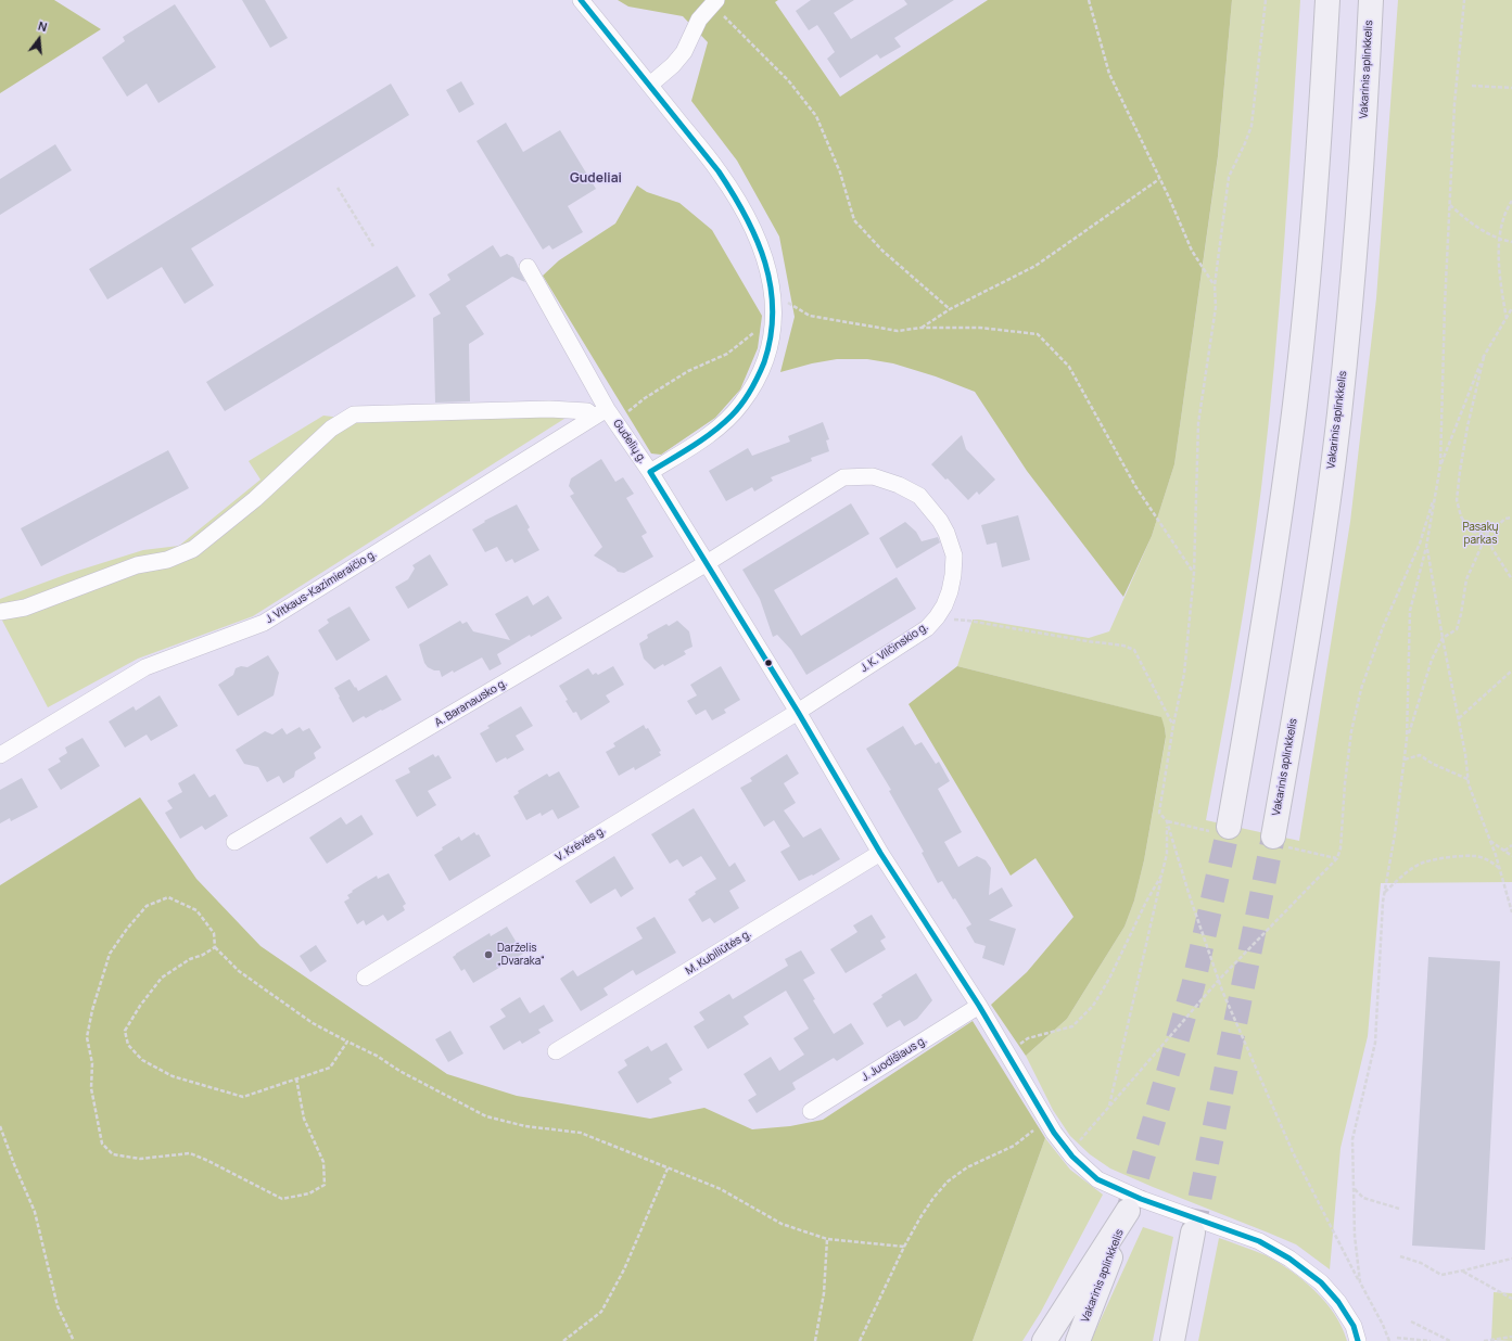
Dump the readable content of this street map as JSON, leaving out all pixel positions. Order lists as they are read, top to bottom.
{
  "streets": {
    "highway": ["Vakarinis aplinkkelis"],
    "street": [
      "Gudelių g.",
      "J. Vitkaus-Kazimieraičio g.",
      "J. K. Vilčinskio g.",
      "A. Baranausko g.",
      "V. Krėvės g.",
      "M. Kubiliūtės g.",
      "J. Juodišiaus g."
    ]
  },
  "crossings": [
    ["Gudelių g.", "J. Vitkaus-Kazimieraičio g."],
    ["Gudelių g.", "J. K. Vilčinskio g."],
    ["Gudelių g.", "A. Baranausko g."],
    ["Gudelių g.", "V. Krėvės g."],
    ["Gudelių g.", "M. Kubiliūtės g."],
    ["Gudelių g.", "J. Juodišiaus g."],
    ["J. K. Vilčinskio g.", "A. Baranausko g."],
    ["J. K. Vilčinskio g.", "V. Krėvės g."]
  ],
  "districts": ["Gudeliai"],
  "parks": ["Pasakų parkas"],
  "places": ["Darželis „Dvaraka“"],
  "north": "top"
}
